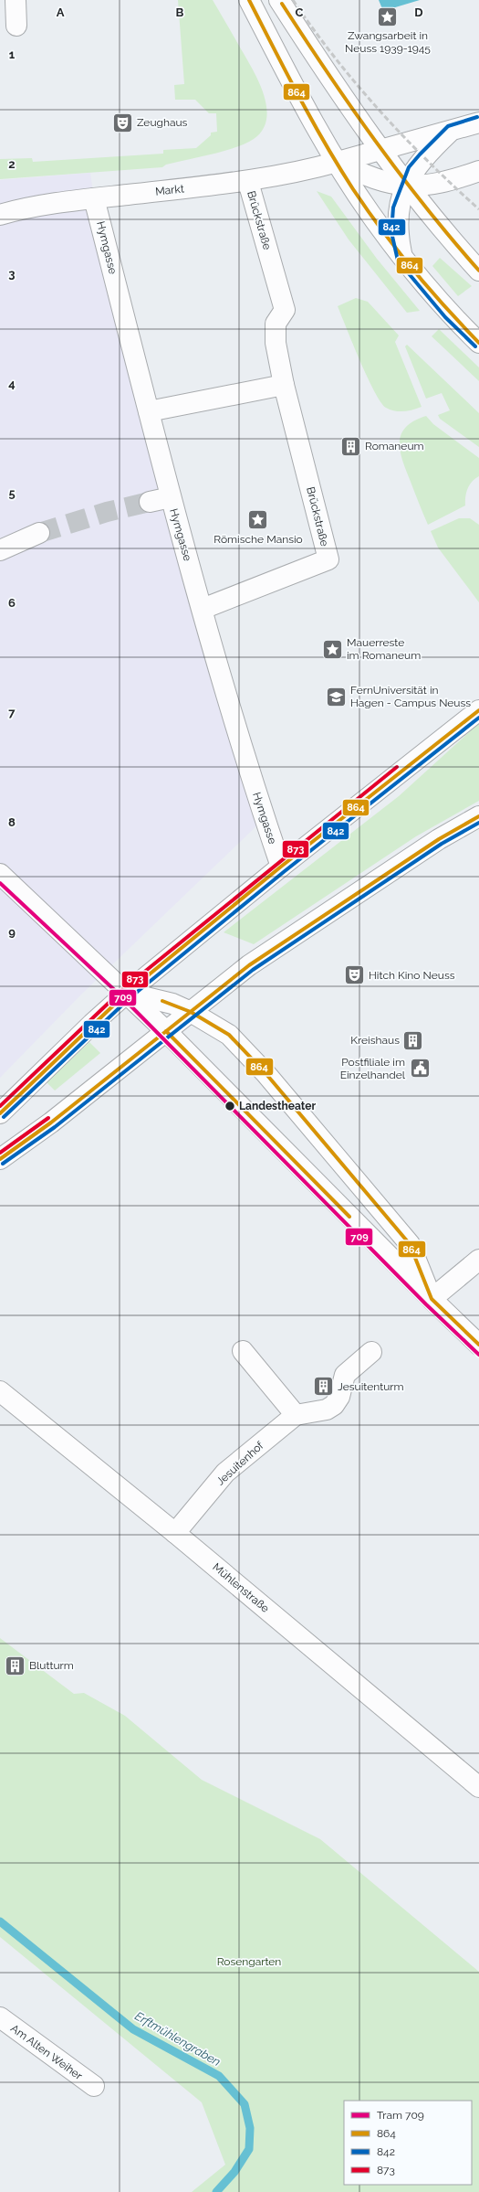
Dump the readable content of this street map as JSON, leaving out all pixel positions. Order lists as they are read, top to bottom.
{
  "streets": {
    "street": [
      "Markt",
      "Brückstraße",
      "Hymgasse",
      "Jesuitenhof",
      "Mühlenstraße",
      "Am Alten Weiher"
    ]
  },
  "crossings": [
    ["Markt", "Brückstraße"],
    ["Markt", "Hymgasse"],
    ["Brückstraße", "Hymgasse"],
    ["Jesuitenhof", "Mühlenstraße"]
  ],
  "water": ["Erftmühlengraben"],
  "parks": ["Rosengarten"],
  "places": {
    "place": ["Zwangsarbeit in Neuss 1939-1945", "Römische Mansio", "Mauerreste im Romaneum"],
    "theatre": ["Zeughaus", "Hitch Kino Neuss"],
    "building": [
      "Romaneum",
      "Kreishaus",
      "Jesuitenturm",
      "Blutturm"
    ],
    "school or university": ["FernUniversität in Hagen - Campus Neuss"],
    "public building": ["Postfiliale im Einzelhandel"],
    "other": ["Landestheater"]
  },
  "lines": [
    "transit line 864",
    "transit line 842",
    "transit line 873",
    "tram line 709"
  ],
  "legend": [
    "Tram 709",
    "864",
    "842",
    "873"
  ],
  "grid": {
    "columns": [
      "A",
      "B",
      "C",
      "D"
    ],
    "rows": [
      "1",
      "2",
      "3",
      "4",
      "5",
      "6",
      "7",
      "8",
      "9"
    ]
  }
}
